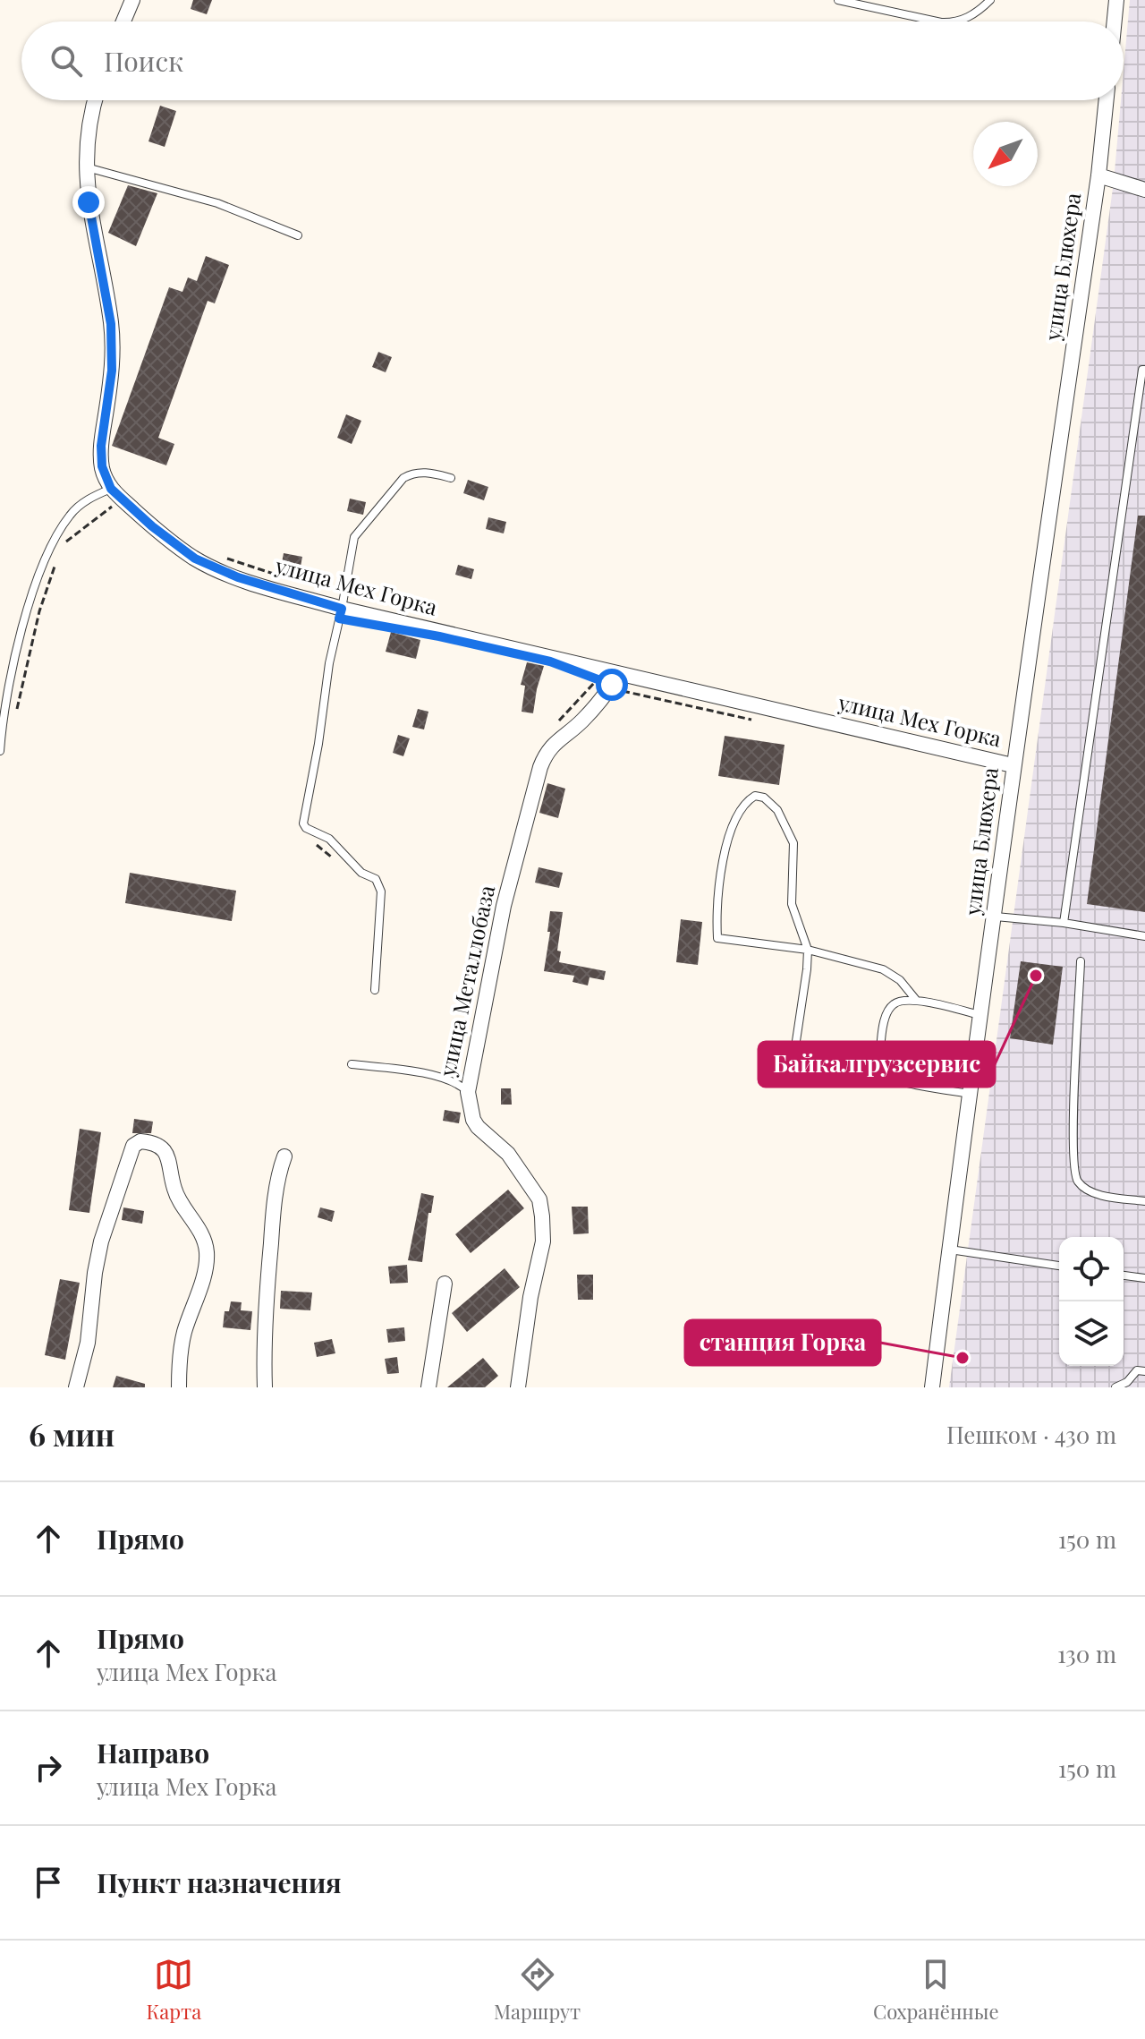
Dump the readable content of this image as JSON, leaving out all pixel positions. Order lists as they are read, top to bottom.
{
  "streets": {
    "street": ["улица Блюхера", "улица Мех Горка", "улица Металлобаза"]
  },
  "crossings": [
    ["улица Блюхера", "улица Мех Горка"],
    ["улица Мех Горка", "улица Металлобаза"]
  ],
  "places": ["Байкалгрузсервис", "станция Горка"],
  "north": "bottom left",
  "page": {
    "search": "Поиск",
    "heading": ["6 мин", "Пешком · 430 m"],
    "list": [
      ["Прямо", "150 m"],
      ["Прямо", "улица Мех Горка", "130 m"],
      ["Направо", "улица Мех Горка", "150 m"],
      "Пункт назначения"
    ],
    "nav": ["Карта", "Маршрут", "Сохранённые"]
  }
}
